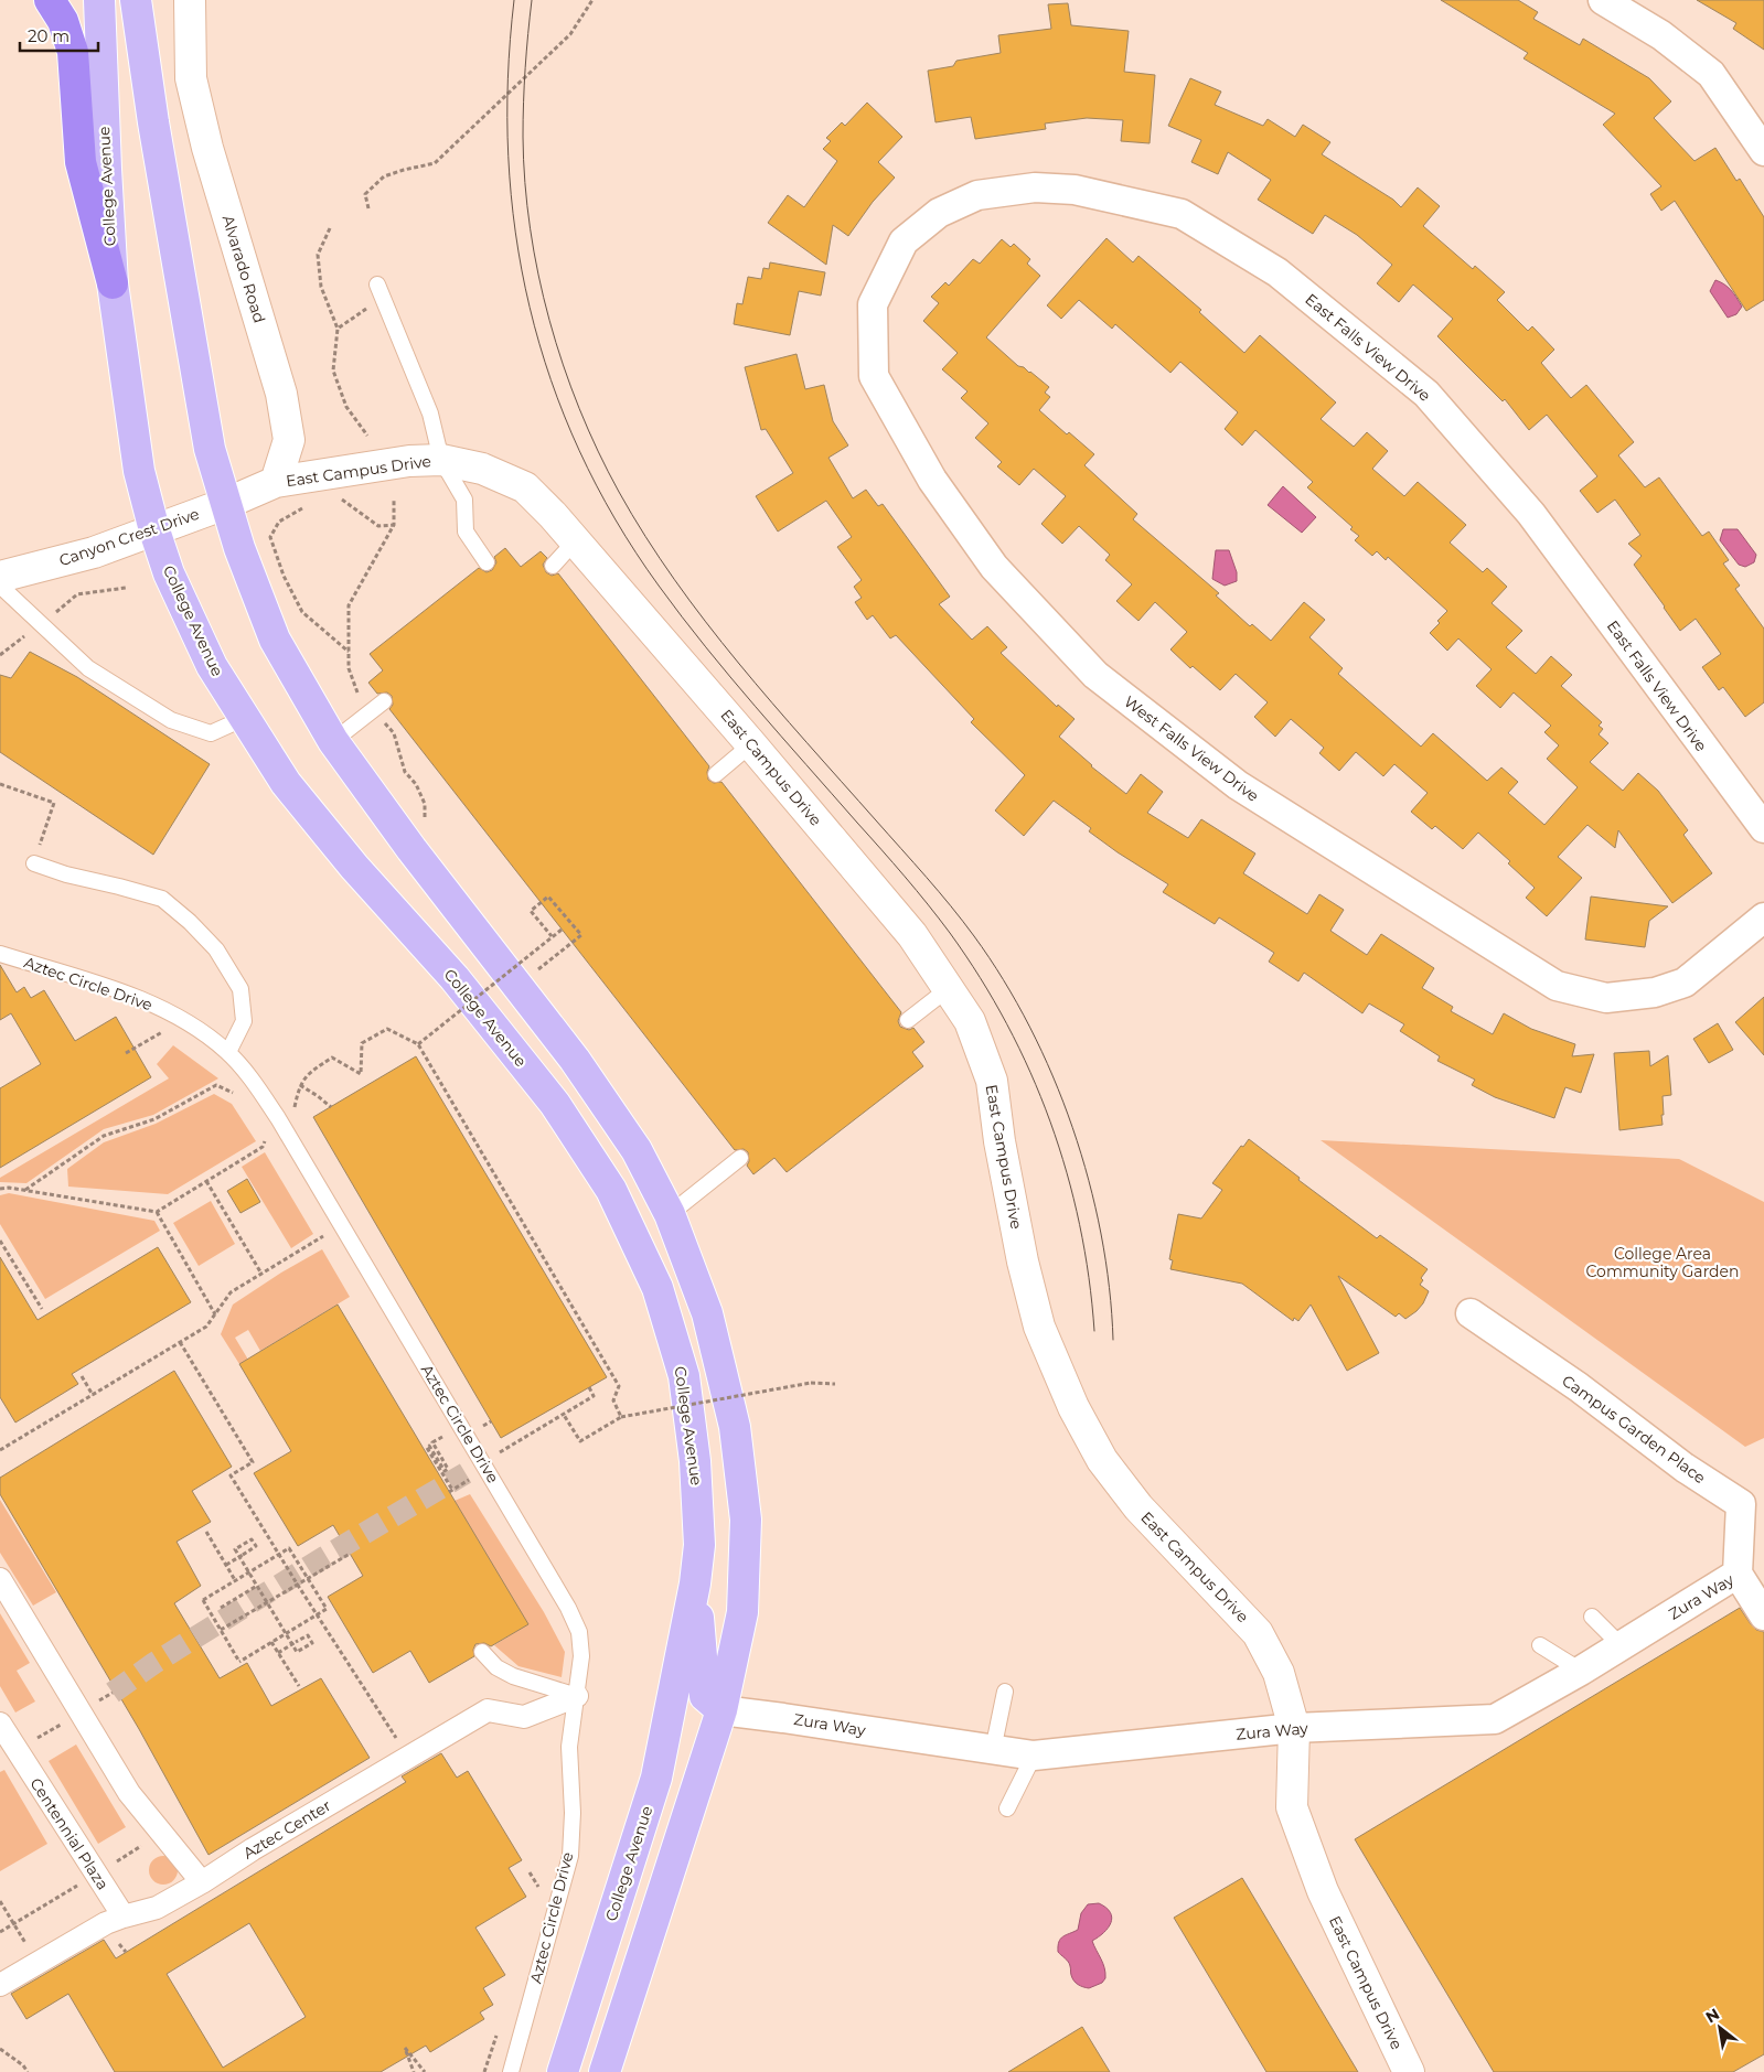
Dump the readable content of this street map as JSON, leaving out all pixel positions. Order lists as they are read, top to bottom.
{
  "streets": {
    "main road": ["College Avenue"],
    "street": [
      "Alvarado Road",
      "East Falls View Drive",
      "East Campus Drive",
      "Canyon Crest Drive",
      "West Falls View Drive",
      "Campus Garden Place",
      "Zura Way",
      "Aztec Center",
      "Centennial Plaza"
    ],
    "lane": ["Aztec Circle Drive"]
  },
  "crossings": [
    ["College Avenue", "Canyon Crest Drive"],
    ["Alvarado Road", "East Campus Drive"],
    ["East Falls View Drive", "West Falls View Drive"],
    ["East Campus Drive", "Zura Way"],
    ["Aztec Circle Drive", "Aztec Center"],
    ["Campus Garden Place", "Zura Way"],
    ["Aztec Center", "Centennial Plaza"]
  ],
  "parks": ["College Area Community Garden"],
  "scale_bar": "20 m",
  "north": "top left"
}
